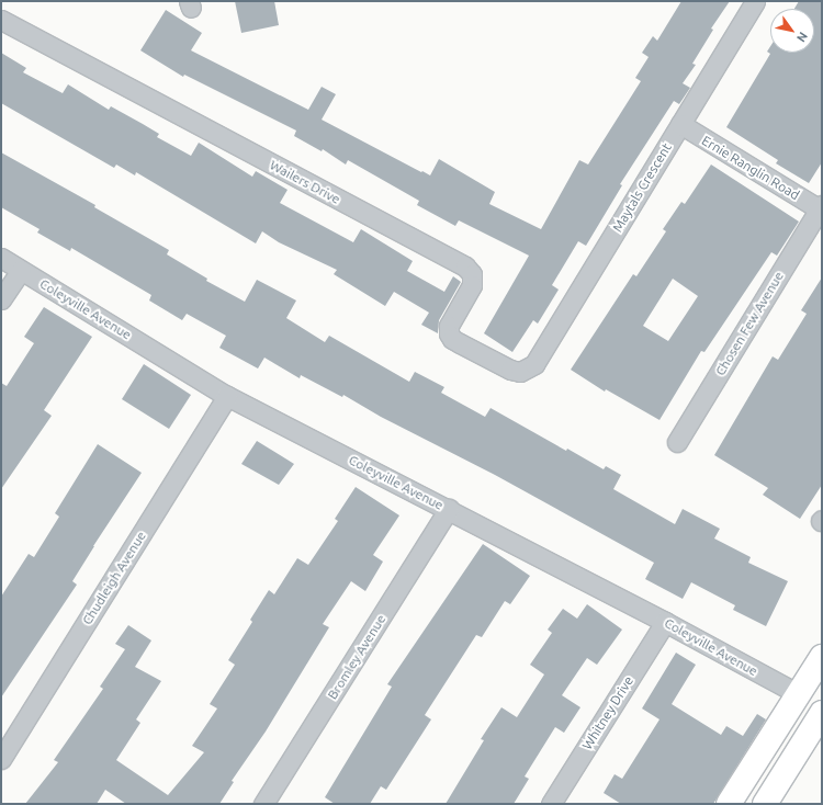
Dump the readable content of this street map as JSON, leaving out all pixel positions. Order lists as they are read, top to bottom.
{
  "streets": {
    "street": [
      "Ernie Ranglin Road",
      "Wailers Drive",
      "Maytals Crescent",
      "Coleyville Avenue",
      "Chosen Few Avenue",
      "Chudleigh Avenue",
      "Bromley Avenue",
      "Whitney Drive"
    ]
  },
  "crossings": [
    ["Ernie Ranglin Road", "Maytals Crescent"],
    ["Ernie Ranglin Road", "Chosen Few Avenue"],
    ["Wailers Drive", "Maytals Crescent"],
    ["Coleyville Avenue", "Chudleigh Avenue"],
    ["Coleyville Avenue", "Bromley Avenue"],
    ["Coleyville Avenue", "Whitney Drive"]
  ],
  "north": "bottom right"
}
